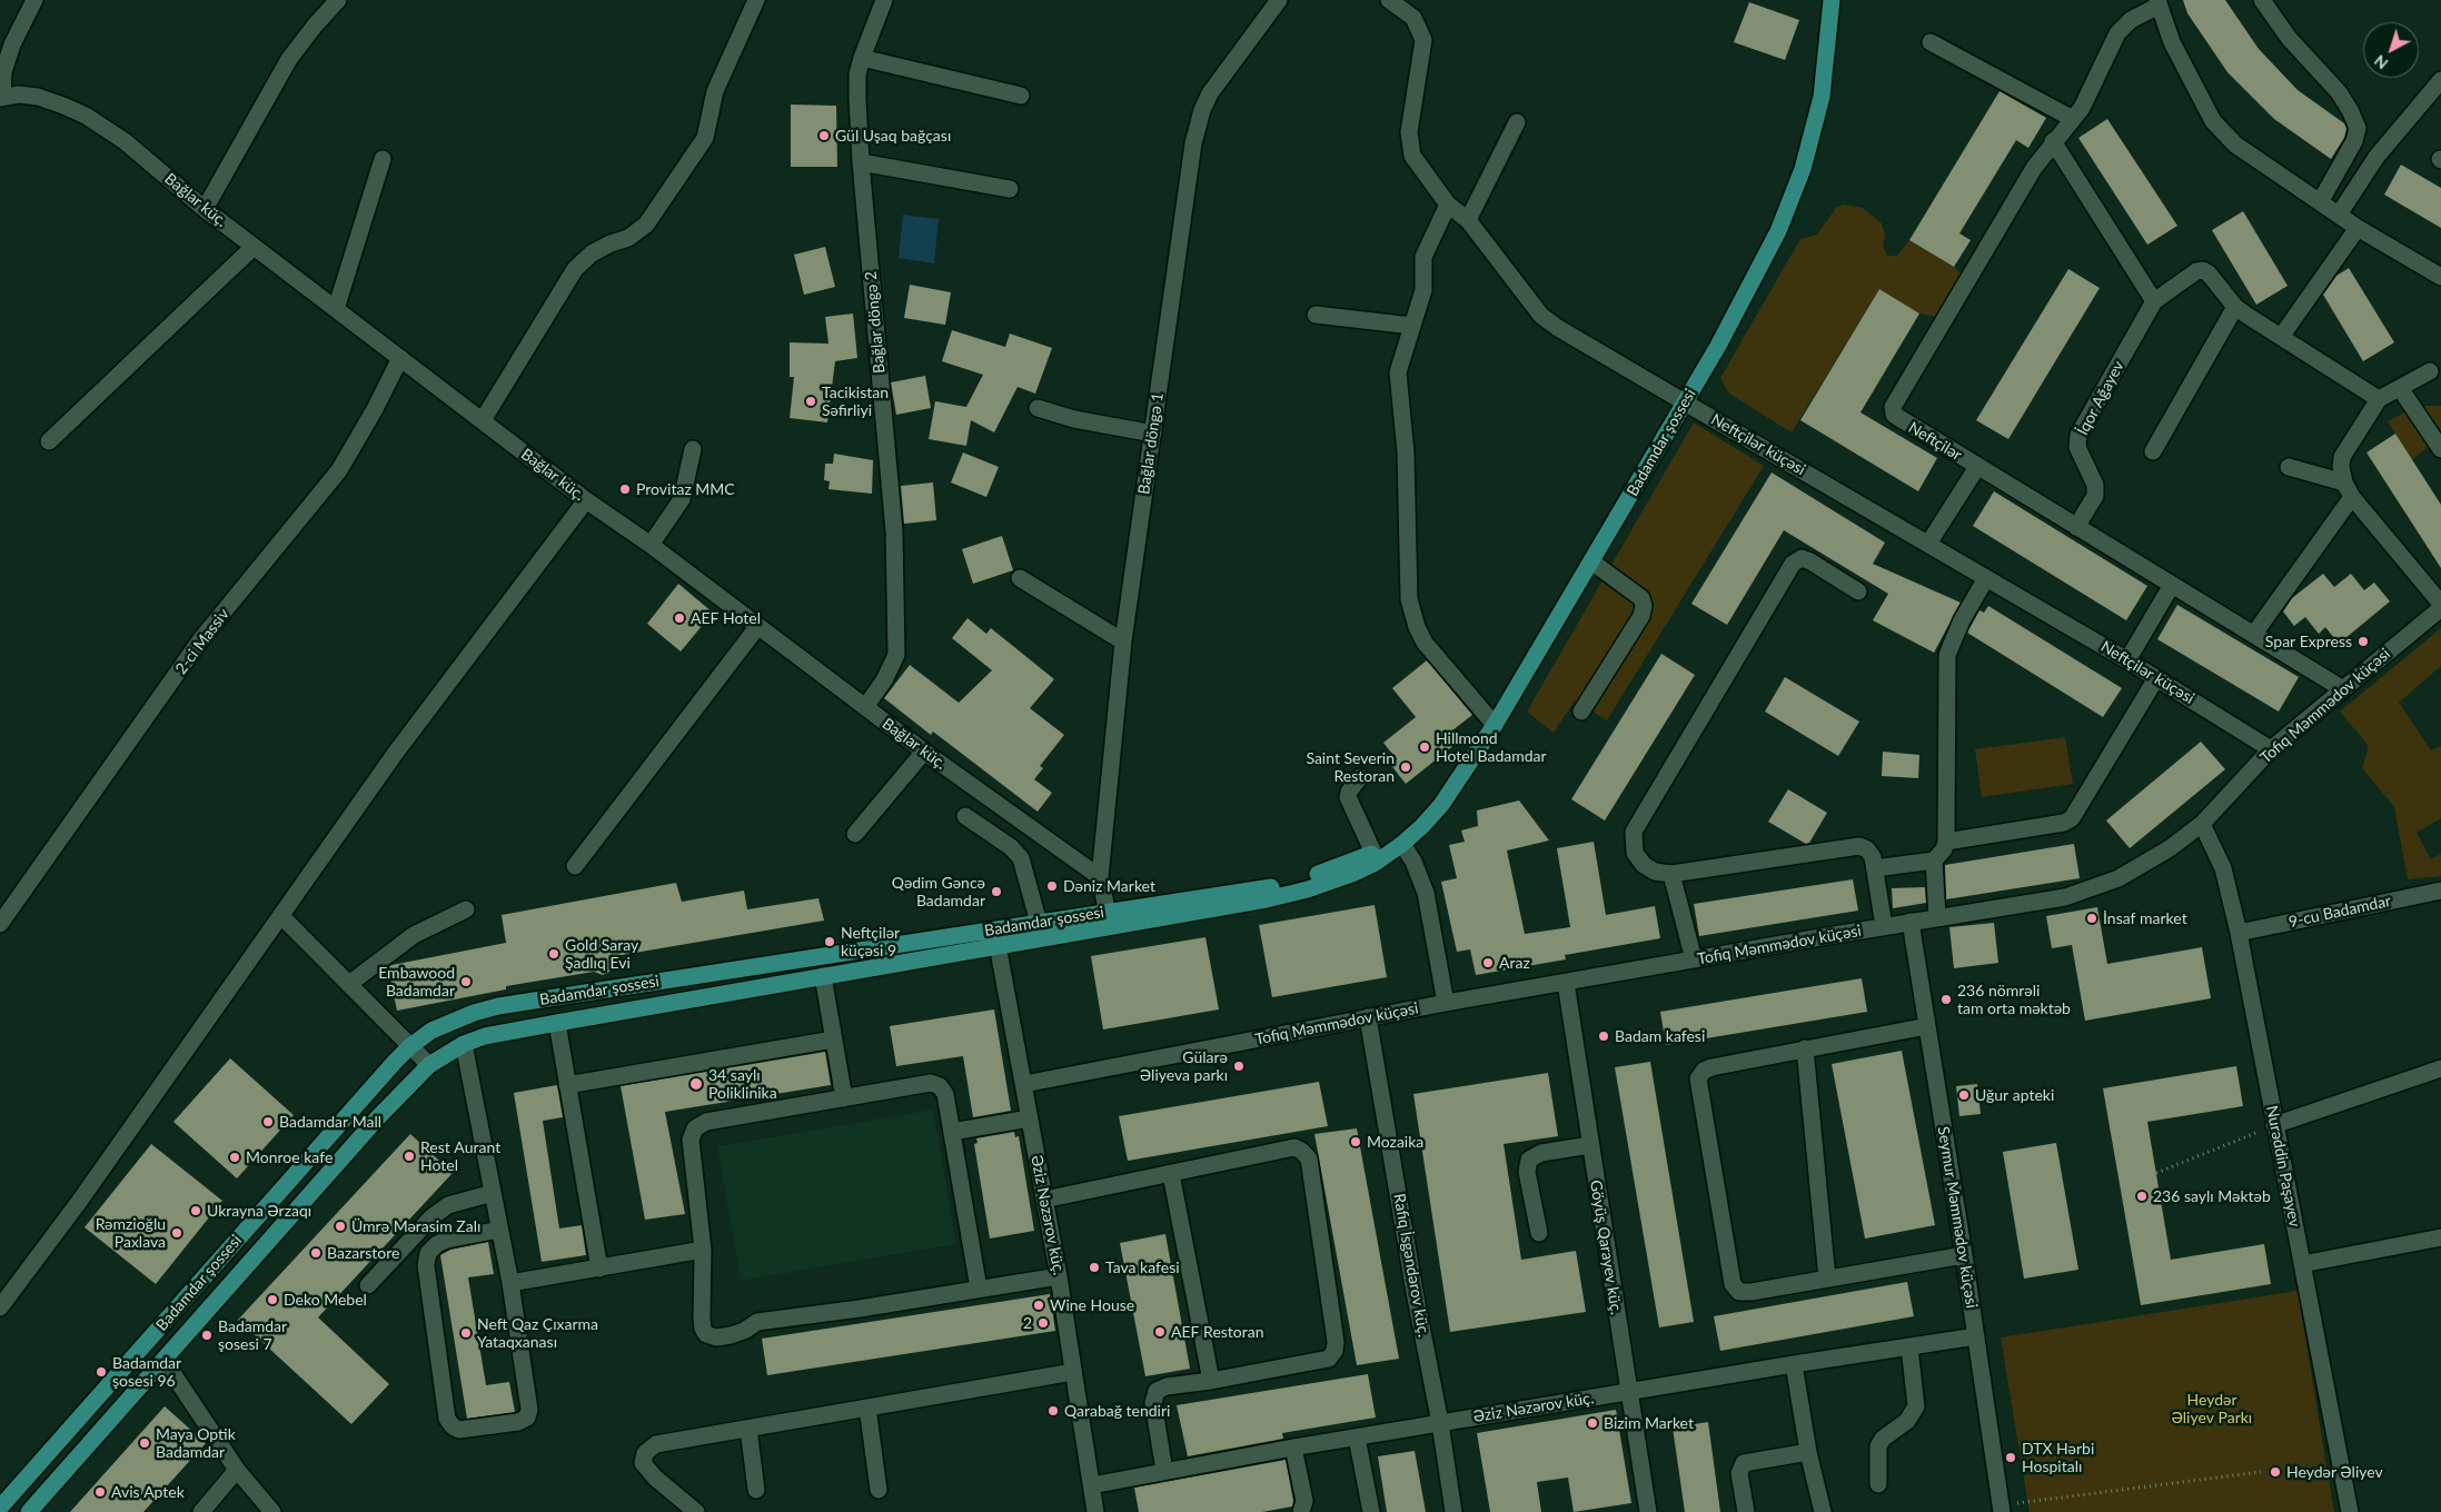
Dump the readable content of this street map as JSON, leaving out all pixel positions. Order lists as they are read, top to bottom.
{
  "streets": {
    "main road": ["Badamdar şossesi"],
    "street": [
      "Bağlar küç.",
      "Bağlar döngə 2",
      "İqor Ağayev",
      "Neftçilər",
      "Bağlar döngə 1",
      "Neftçilər küçəsi",
      "2-ci Massiv",
      "Tofiq Məmmədov küçəsi",
      "9-cu Badamdar",
      "Nurəddin Paşayev",
      "Əziz Nəzərov küç.",
      "Seymur Məmmədov küçəsi",
      "Göyüş Qarayev küç.",
      "Rafiq İsgəndərov küç."
    ]
  },
  "crossings": [
    ["Bağlar küç.", "Bağlar döngə 2"],
    ["Bağlar küç.", "Bağlar döngə 1"],
    ["Bağlar küç.", "2-ci Massiv"],
    ["İqor Ağayev", "Neftçilər"],
    ["Neftçilər", "Tofiq Məmmədov küçəsi"],
    ["Badamdar şossesi", "Bağlar döngə 1"],
    ["Badamdar şossesi", "Neftçilər küçəsi"],
    ["Badamdar şossesi", "Əziz Nəzərov küç."],
    ["Neftçilər küçəsi", "Tofiq Məmmədov küçəsi"],
    ["Tofiq Məmmədov küçəsi", "Nurəddin Paşayev"],
    ["Tofiq Məmmədov küçəsi", "Əziz Nəzərov küç."],
    ["Tofiq Məmmədov küçəsi", "Seymur Məmmədov küçəsi"],
    ["Tofiq Məmmədov küçəsi", "Göyüş Qarayev küç."],
    ["Tofiq Məmmədov küçəsi", "Rafiq İsgəndərov küç."],
    ["9-cu Badamdar", "Nurəddin Paşayev"],
    ["Əziz Nəzərov küç.", "Seymur Məmmədov küçəsi"],
    ["Əziz Nəzərov küç.", "Göyüş Qarayev küç."],
    ["Əziz Nəzərov küç.", "Rafiq İsgəndərov küç."]
  ],
  "parks": ["Heydər Əliyev Parkı"],
  "places": [
    "Gül Uşaq bağçası",
    "Tacikistan Səfirliyi",
    "Provitaz MMC",
    "AEF Hotel",
    "Spar Express",
    "Hillmond Hotel Badamdar",
    "Saint Severin Restoran",
    "Dəniz Market",
    "Qədim Gəncə Badamdar",
    "İnsaf market",
    "Neftçilər küçəsi 9",
    "Gold Saray Şadlıq Evi",
    "Araz",
    "Embawood Badamdar",
    "236 nömrəli tam orta məktəb",
    "Badam kafesi",
    "Gülarə Əliyeva parkı",
    "34 saylı Poliklinika",
    "Uğur apteki",
    "Badamdar Mall",
    "Mozaika",
    "Rest Aurant Hotel",
    "Monroe kafe",
    "236 saylı Məktəb",
    "Ukrayna Ərzaqı",
    "Ümrə Mərasim Zalı",
    "Rəmzioğlu Paxlava",
    "Bazarstore",
    "Tava kafesi",
    "Deko Mebel",
    "Wine House",
    "2",
    "AEF Restoran",
    "Neft Qaz Çıxarma Yataqxanası",
    "Badamdar şosesi 7",
    "Badamdar şosesi 96",
    "Qarabağ tendiri",
    "Bizim Market",
    "Maya Optik Badamdar",
    "DTX Hərbi Hospitalı",
    "Heydər Əliyev",
    "Avis Aptek"
  ],
  "north": "bottom left"
}
